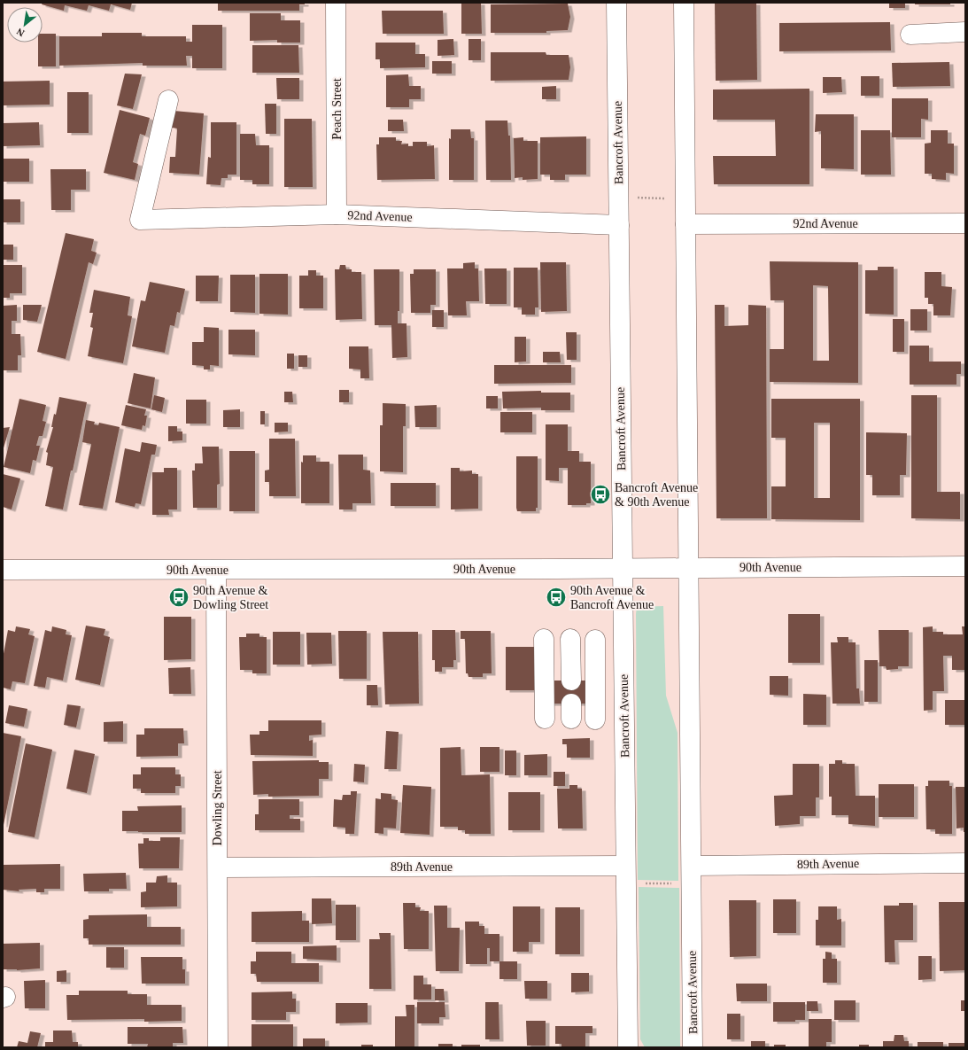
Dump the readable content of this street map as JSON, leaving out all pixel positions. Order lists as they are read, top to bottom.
{
  "streets": {
    "street": [
      "Peach Street",
      "Bancroft Avenue",
      "92nd Avenue",
      "90th Avenue",
      "Dowling Street",
      "89th Avenue"
    ]
  },
  "crossings": [
    ["Peach Street", "92nd Avenue"],
    ["Bancroft Avenue", "92nd Avenue"],
    ["Bancroft Avenue", "90th Avenue"],
    ["Bancroft Avenue", "89th Avenue"],
    ["90th Avenue", "Dowling Street"],
    ["Dowling Street", "89th Avenue"]
  ],
  "places": {
    "bus stop": ["Bancroft Avenue & 90th Avenue", "90th Avenue & Dowling Street", "90th Avenue & Bancroft Avenue"]
  },
  "north": "bottom left"
}
